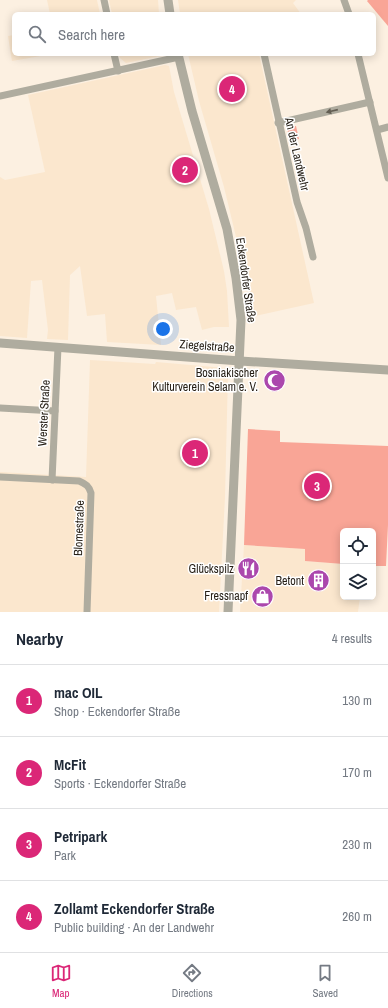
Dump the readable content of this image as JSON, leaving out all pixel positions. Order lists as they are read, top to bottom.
{
  "streets": {
    "street": [
      "An der Landwehr",
      "Eckendorfer Straße",
      "Ziegelstraße",
      "Werster Straße",
      "Blomestraße"
    ]
  },
  "crossings": [
    ["Eckendorfer Straße", "Ziegelstraße"],
    ["Ziegelstraße", "Werster Straße"],
    ["Werster Straße", "Blomestraße"]
  ],
  "places": {
    "mosque": ["Bosniakischer Kulturverein Selam e. V."],
    "restaurant": ["Glückspilz"],
    "building": ["Betont"],
    "shop": ["Fressnapf"]
  },
  "page": {
    "search": "Search here",
    "pins": [
      "4",
      "2",
      "1",
      "3"
    ],
    "heading": ["Nearby", "4 results"],
    "list": [
      {
        "mark": "1",
        "name": "mac OIL",
        "note": "Shop · Eckendorfer Straße",
        "value": "130 m"
      },
      {
        "mark": "2",
        "name": "McFit",
        "note": "Sports · Eckendorfer Straße",
        "value": "170 m"
      },
      {
        "mark": "3",
        "name": "Petripark",
        "note": "Park",
        "value": "230 m"
      },
      {
        "mark": "4",
        "name": "Zollamt Eckendorfer Straße",
        "note": "Public building · An der Landwehr",
        "value": "260 m"
      }
    ],
    "nav": ["Map", "Directions", "Saved"]
  }
}
